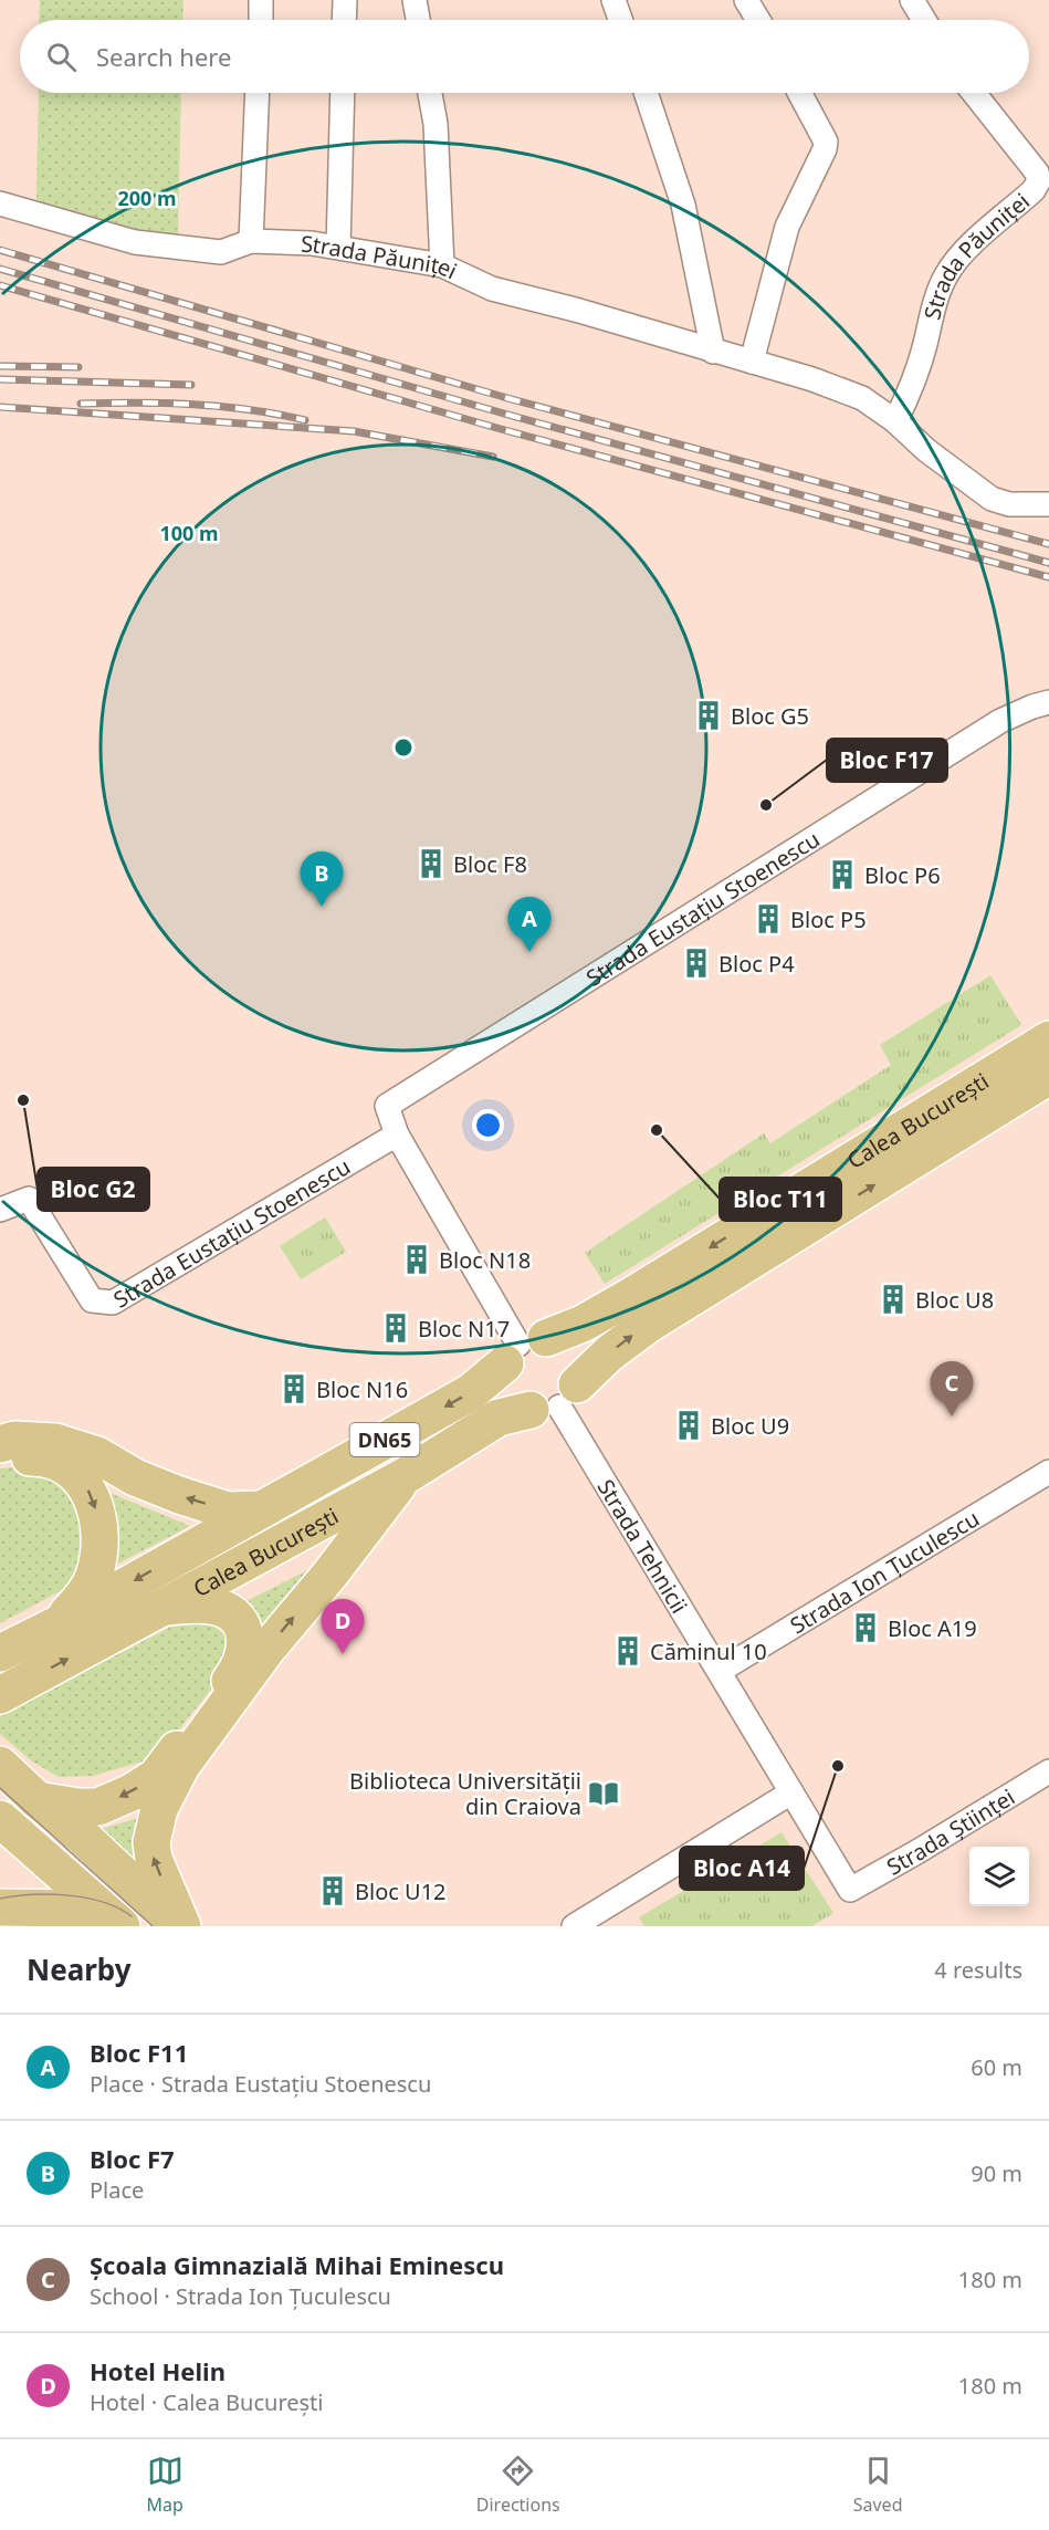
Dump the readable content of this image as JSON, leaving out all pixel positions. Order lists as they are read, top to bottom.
{
  "streets": {
    "main road": ["Calea București", "DN65"],
    "street": [
      "Strada Păuniței",
      "Strada Eustațiu Stoenescu",
      "Strada Tehnicii",
      "Strada Ion Țuculescu",
      "Strada Științei"
    ]
  },
  "crossings": [
    ["Strada Eustațiu Stoenescu", "Calea București"],
    ["Strada Eustațiu Stoenescu", "Strada Tehnicii"],
    ["Calea București", "Strada Tehnicii"],
    ["Strada Tehnicii", "Strada Ion Țuculescu"],
    ["Strada Tehnicii", "Strada Științei"]
  ],
  "places": {
    "building": [
      "Bloc G5",
      "Bloc F8",
      "Bloc P6",
      "Bloc P5",
      "Bloc P4",
      "Bloc N18",
      "Bloc U8",
      "Bloc N17",
      "Bloc N16",
      "Bloc U9",
      "Bloc A19",
      "Căminul 10",
      "Bloc U12"
    ],
    "other": [
      "Bloc F17",
      "Bloc G2",
      "Bloc T11",
      "Bloc A14"
    ],
    "library": ["Biblioteca Universității din Craiova"]
  },
  "page": {
    "search": "Search here",
    "pins": [
      "B",
      "A",
      "C",
      "D"
    ],
    "heading": ["Nearby", "4 results"],
    "list": [
      {
        "mark": "A",
        "name": "Bloc F11",
        "note": "Place · Strada Eustațiu Stoenescu",
        "value": "60 m"
      },
      {
        "mark": "B",
        "name": "Bloc F7",
        "note": "Place",
        "value": "90 m"
      },
      {
        "mark": "C",
        "name": "Școala Gimnazială Mihai Eminescu",
        "note": "School · Strada Ion Țuculescu",
        "value": "180 m"
      },
      {
        "mark": "D",
        "name": "Hotel Helin",
        "note": "Hotel · Calea București",
        "value": "180 m"
      }
    ],
    "nav": ["Map", "Directions", "Saved"]
  },
  "rings": ["200 m", "100 m"]
}
